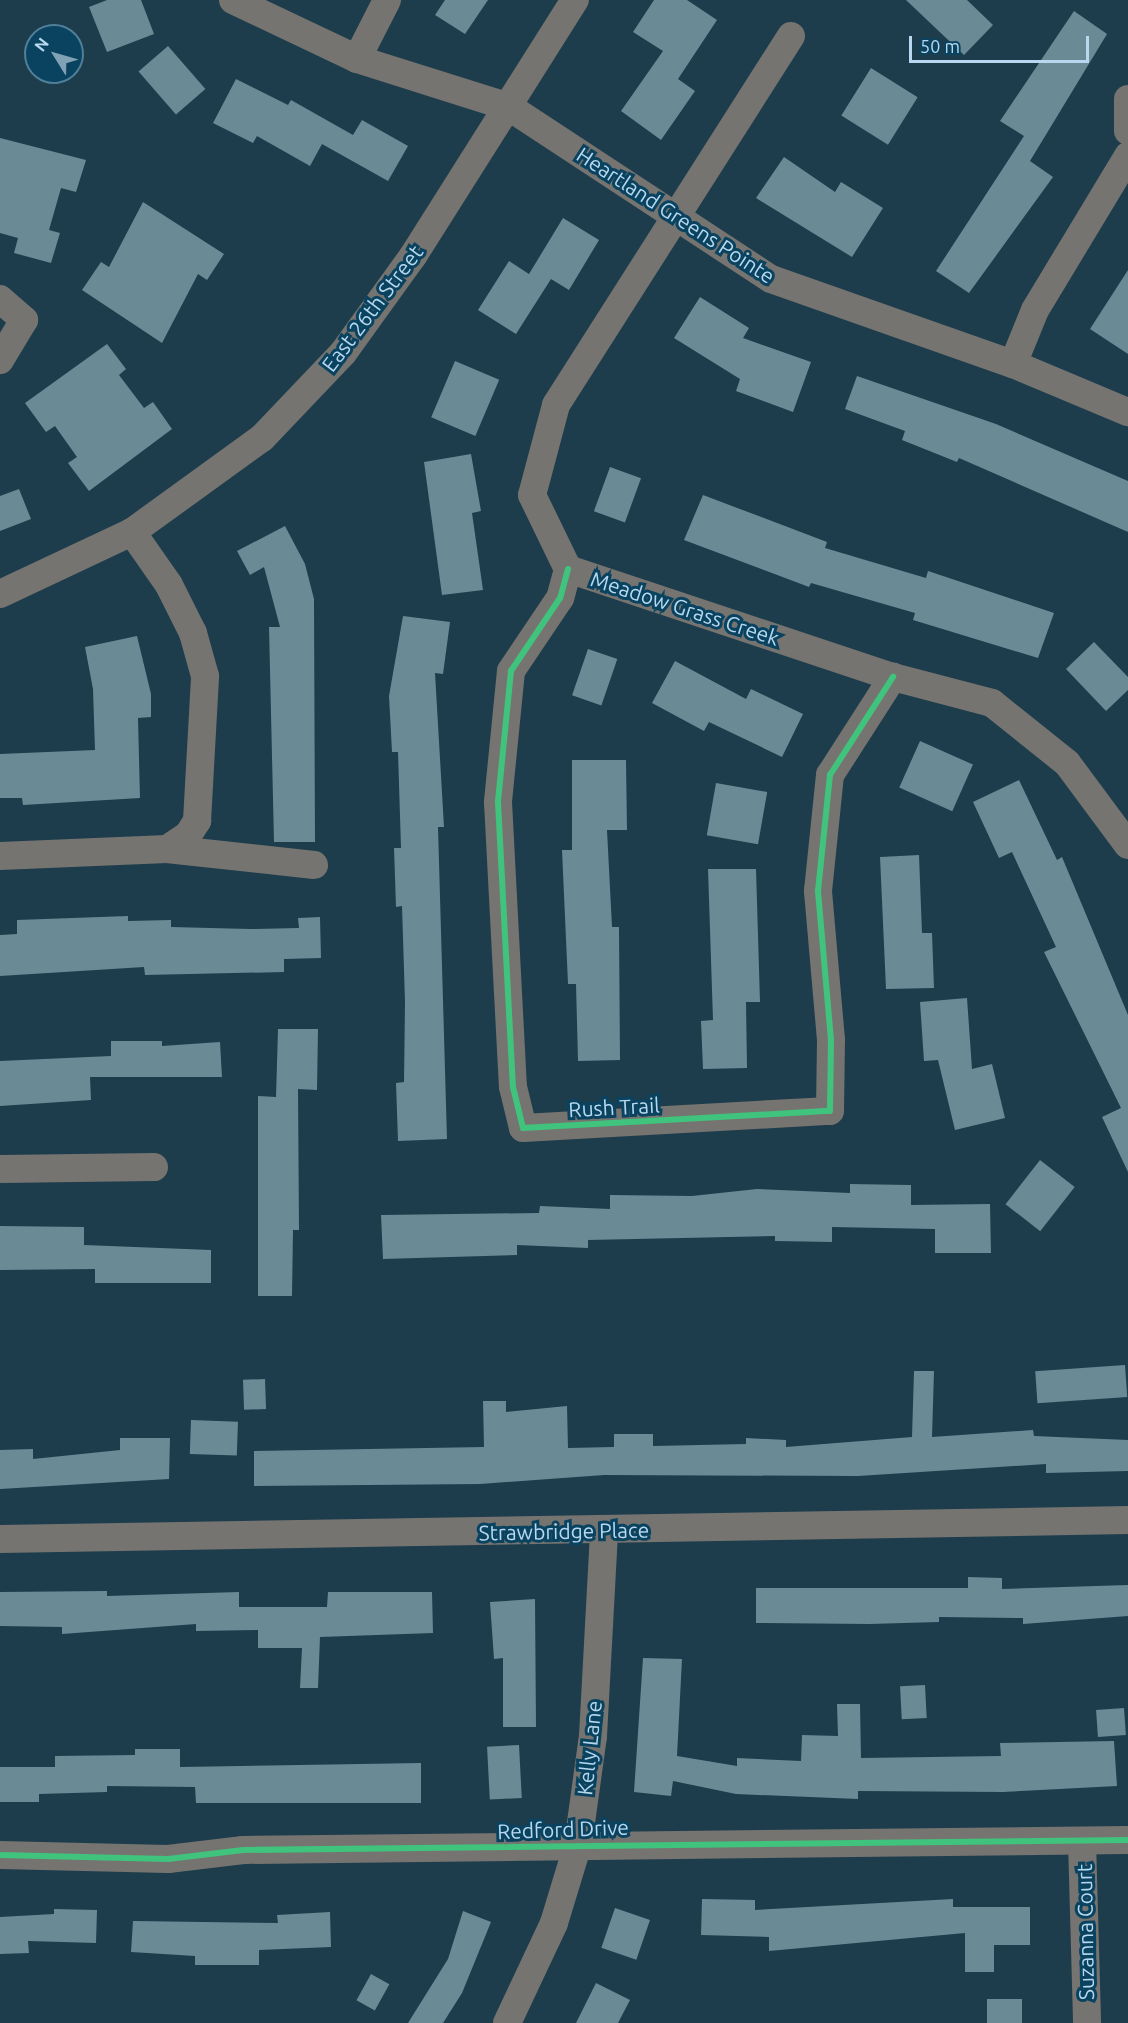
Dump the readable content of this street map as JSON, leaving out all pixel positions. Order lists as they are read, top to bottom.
{
  "streets": {
    "street": [
      "Heartland Greens Pointe",
      "East 26th Street",
      "Meadow Grass Creek",
      "Rush Trail",
      "Strawbridge Place",
      "Kelly Lane",
      "Redford Drive",
      "Suzanna Court"
    ]
  },
  "crossings": [
    ["Heartland Greens Pointe", "East 26th Street"],
    ["Heartland Greens Pointe", "Meadow Grass Creek"],
    ["Meadow Grass Creek", "Rush Trail"],
    ["Strawbridge Place", "Kelly Lane"],
    ["Kelly Lane", "Redford Drive"],
    ["Redford Drive", "Suzanna Court"]
  ],
  "scale_bar": "50 m",
  "north": "top left"
}
